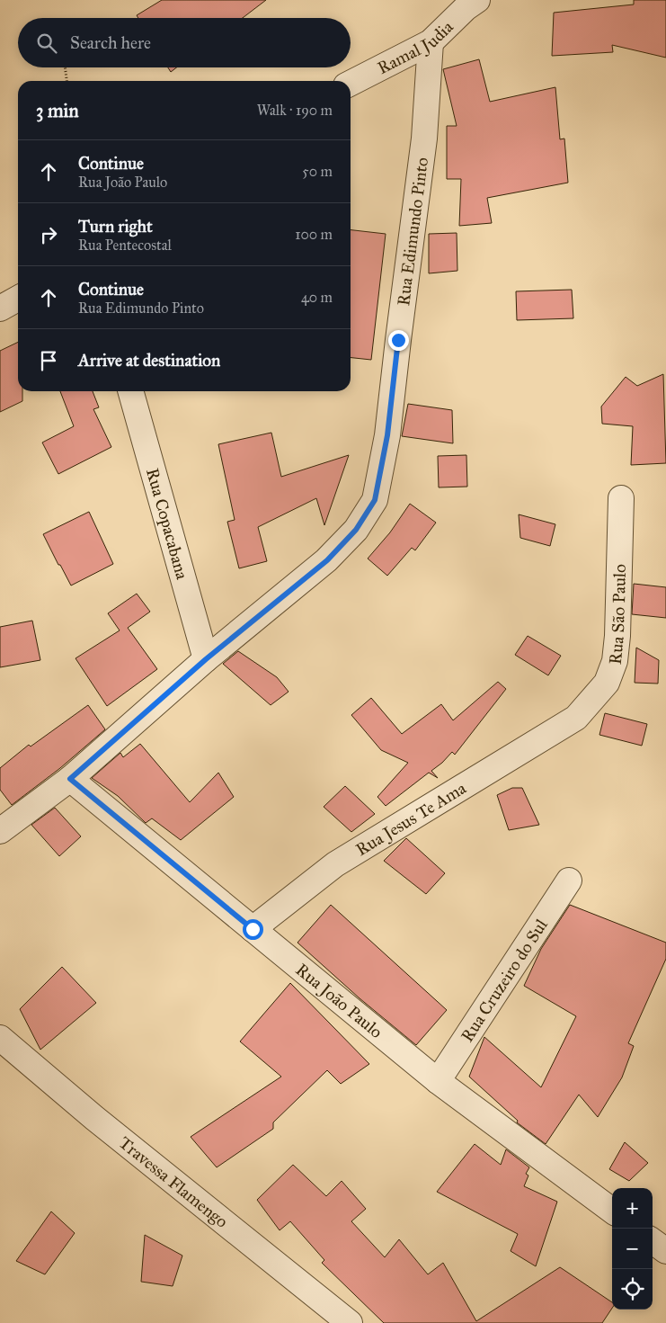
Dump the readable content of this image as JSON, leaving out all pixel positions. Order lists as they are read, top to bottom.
{
  "streets": {
    "street": [
      "Ramal Judia",
      "Rua Edimundo Pinto",
      "Rua Copacabana",
      "Rua São Paulo",
      "Rua Jesus Te Ama",
      "Rua Cruzeiro do Sul",
      "Rua João Paulo",
      "Travessa Flamengo"
    ]
  },
  "crossings": [
    ["Ramal Judia", "Rua Edimundo Pinto"],
    ["Rua Edimundo Pinto", "Rua Copacabana"],
    ["Rua São Paulo", "Rua Jesus Te Ama"],
    ["Rua Jesus Te Ama", "Rua João Paulo"],
    ["Rua Cruzeiro do Sul", "Rua João Paulo"]
  ],
  "page": {
    "search": "Search here",
    "heading": ["3 min", "Walk · 190 m"],
    "list": [
      ["Continue", "Rua João Paulo", "50 m"],
      ["Turn right", "Rua Pentecostal", "100 m"],
      ["Continue", "Rua Edimundo Pinto", "40 m"],
      "Arrive at destination"
    ],
    "map_buttons": ["+", "−"]
  }
}
